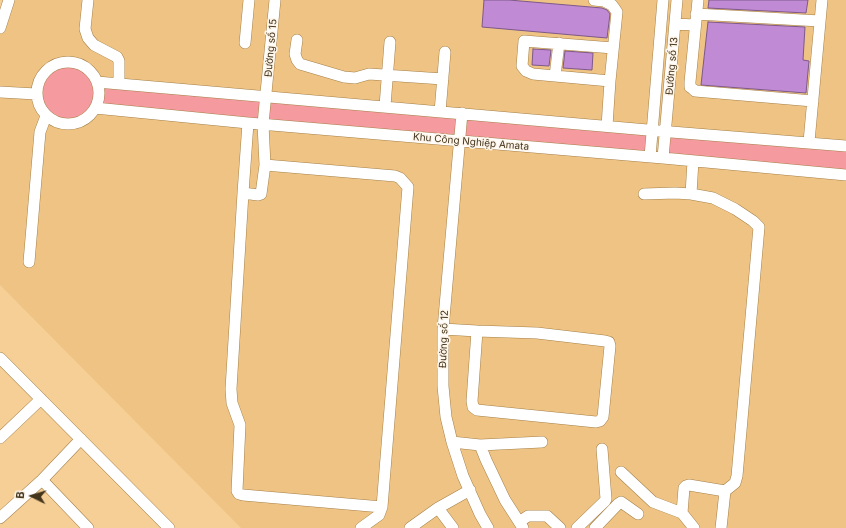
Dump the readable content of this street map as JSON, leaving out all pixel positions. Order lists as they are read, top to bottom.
{
  "streets": {
    "street": [
      "Đường số 15",
      "Đường số 13",
      "Khu Công Nghiệp Amata",
      "Đường số 12"
    ]
  },
  "crossings": [
    ["Đường số 15", "Khu Công Nghiệp Amata"],
    ["Đường số 13", "Khu Công Nghiệp Amata"],
    ["Khu Công Nghiệp Amata", "Đường số 12"]
  ],
  "north": "left"
}
